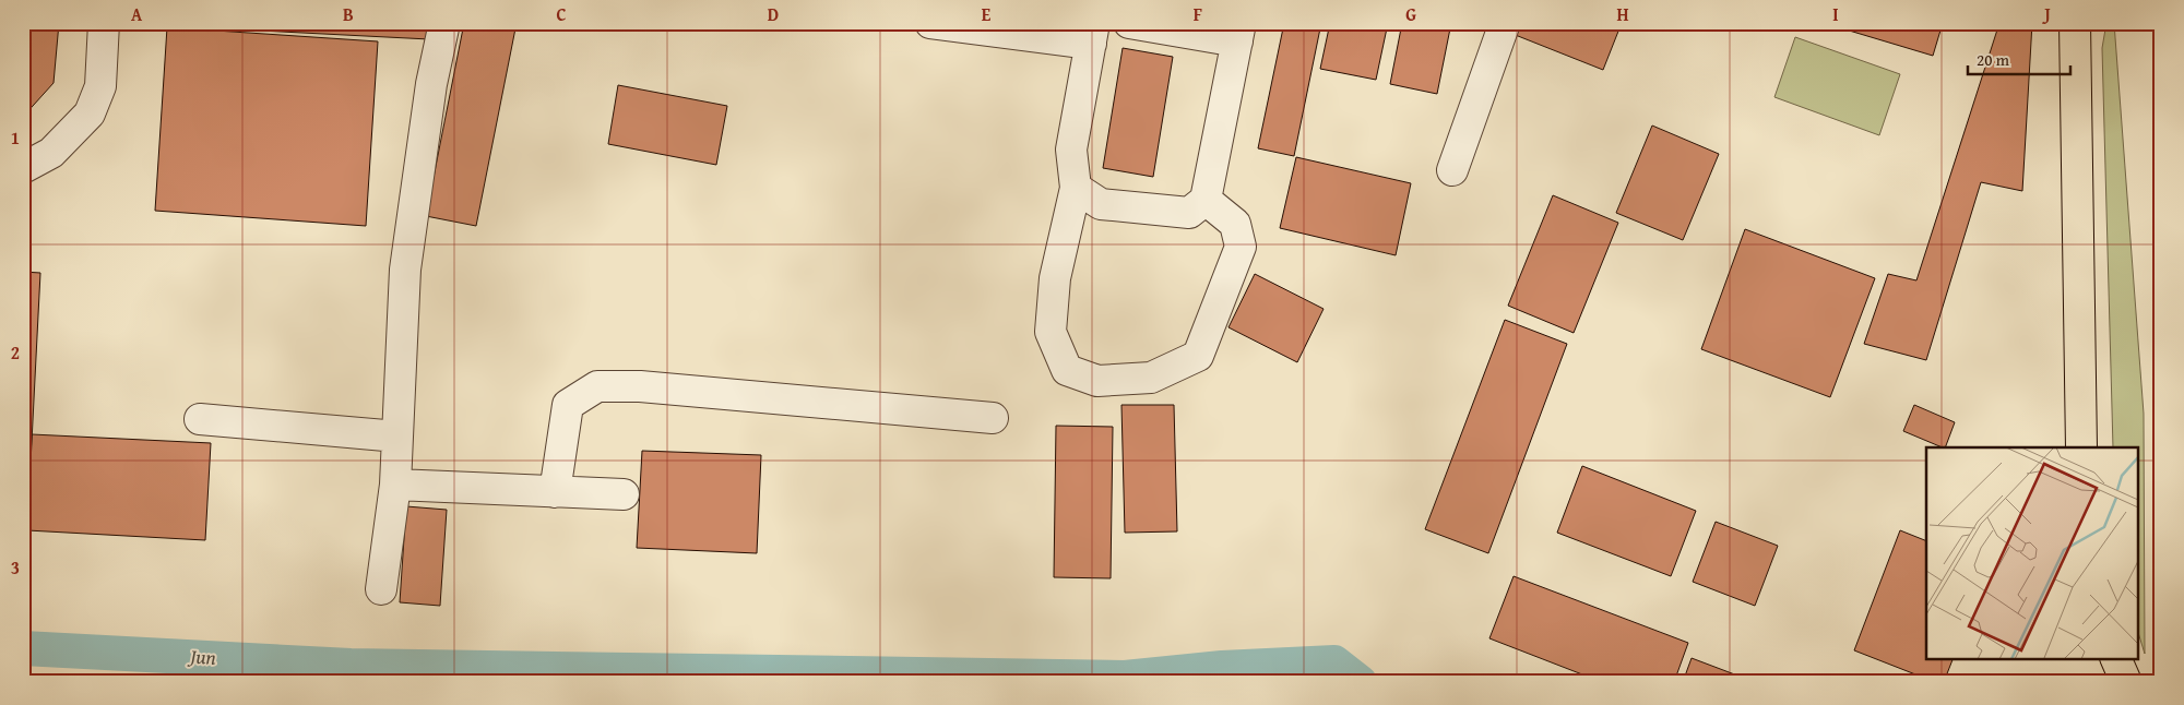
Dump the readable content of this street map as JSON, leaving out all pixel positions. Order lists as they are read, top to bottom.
{
  "water": ["Jun"],
  "scale_bar": "20 m",
  "grid": {
    "columns": [
      "A",
      "B",
      "C",
      "D",
      "E",
      "F",
      "G",
      "H",
      "I",
      "J"
    ],
    "rows": ["1", "2", "3"]
  }
}
